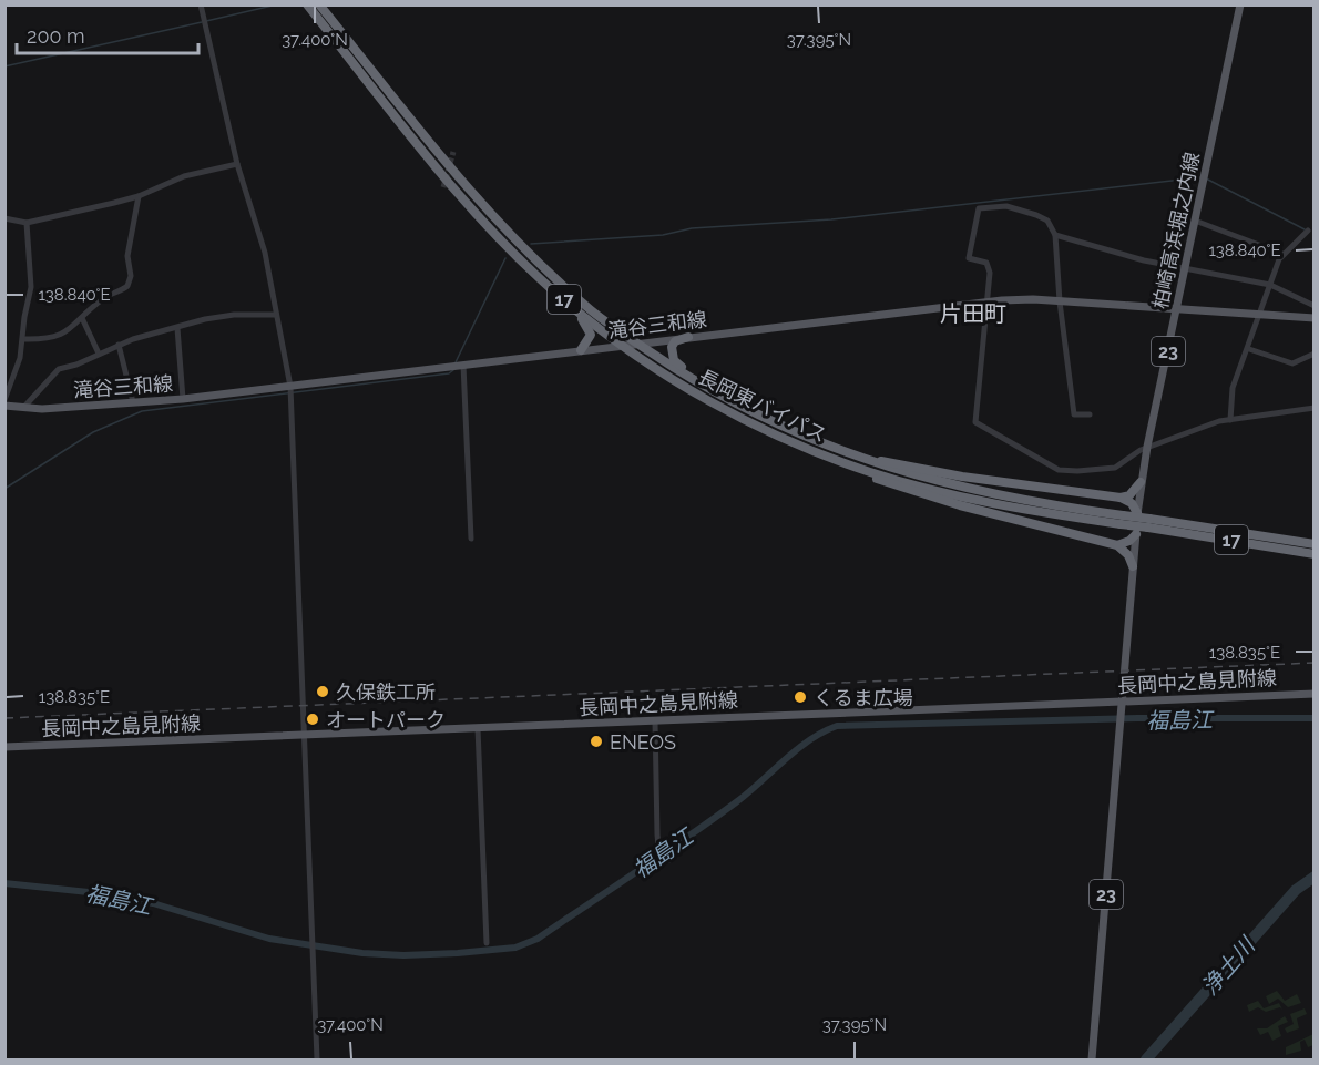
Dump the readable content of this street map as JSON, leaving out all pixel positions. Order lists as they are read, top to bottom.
{
  "streets": {
    "highway": ["17", "長岡東バイパス"],
    "main road": [
      "柏崎高浜堀之内線",
      "滝谷三和線",
      "23",
      "長岡中之島見附線"
    ]
  },
  "crossings": [
    ["柏崎高浜堀之内線", "滝谷三和線"],
    ["柏崎高浜堀之内線", "23"],
    ["柏崎高浜堀之内線", "長岡中之島見附線"],
    ["17", "長岡東バイパス"],
    ["滝谷三和線", "長岡東バイパス"],
    ["23", "長岡中之島見附線"]
  ],
  "districts": ["片田町"],
  "water": ["福島江", "浄土川"],
  "places": [
    "久保鉄工所",
    "くるま広場",
    "オートパーク",
    "ENEOS"
  ],
  "scale_bar": "200 m",
  "coordinates": [
    "37.400°N",
    "37.395°N",
    "138.840°E",
    "138.835°E"
  ]
}
